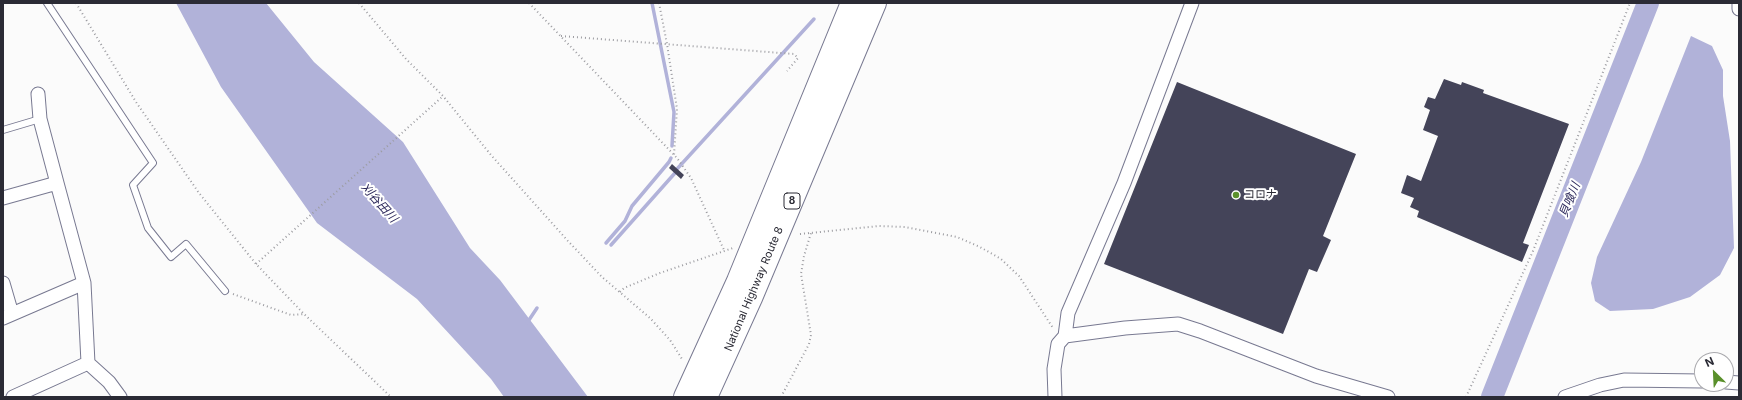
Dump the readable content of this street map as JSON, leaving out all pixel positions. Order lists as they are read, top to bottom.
{
  "streets": {
    "highway": ["8", "National Highway Route 8"]
  },
  "water": ["貝喰川", "刈谷田川"],
  "places": ["コロナ"],
  "north": "top left"
}
